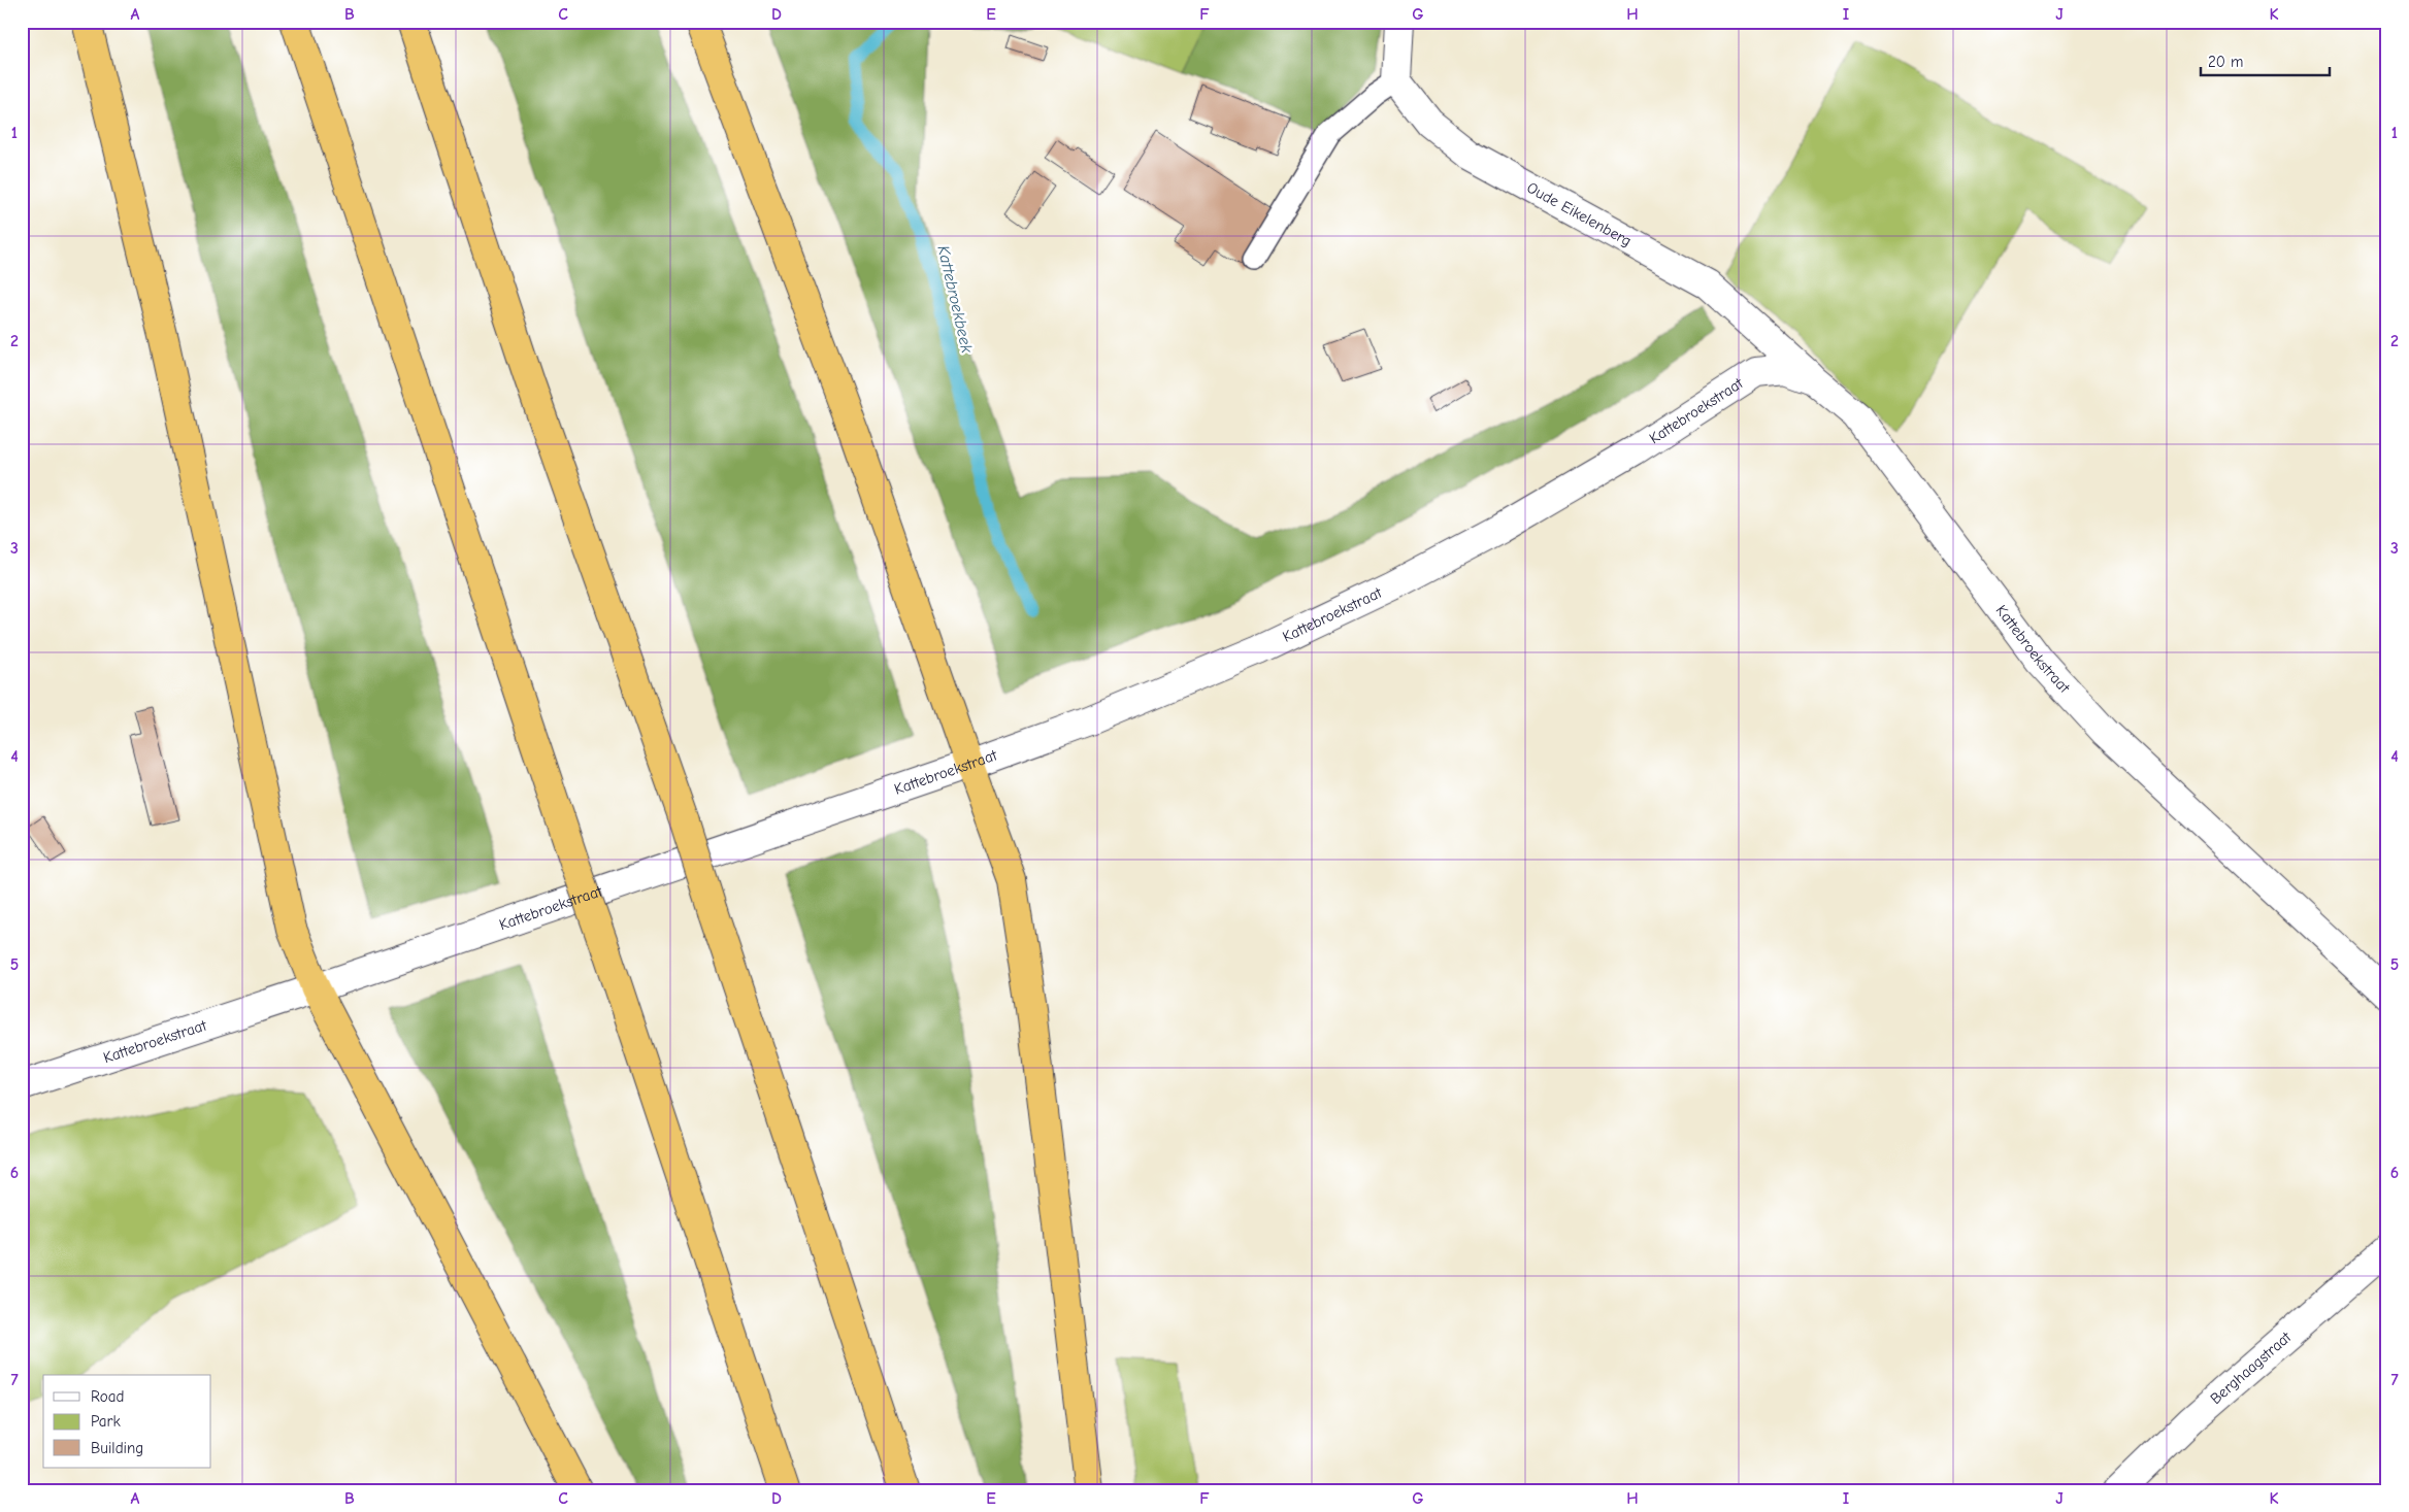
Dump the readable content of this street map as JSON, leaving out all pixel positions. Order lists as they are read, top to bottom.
{
  "streets": {
    "street": ["Oude Eikelenberg", "Kattebroekstraat", "Berghaagstraat"]
  },
  "crossings": [
    ["Oude Eikelenberg", "Kattebroekstraat"]
  ],
  "water": ["Kattebroekbeek"],
  "legend": ["Road", "Park", "Building"],
  "scale_bar": "20 m",
  "grid": {
    "columns": [
      "A",
      "B",
      "C",
      "D",
      "E",
      "F",
      "G",
      "H",
      "I",
      "J",
      "K"
    ],
    "rows": [
      "1",
      "2",
      "3",
      "4",
      "5",
      "6",
      "7"
    ]
  }
}
